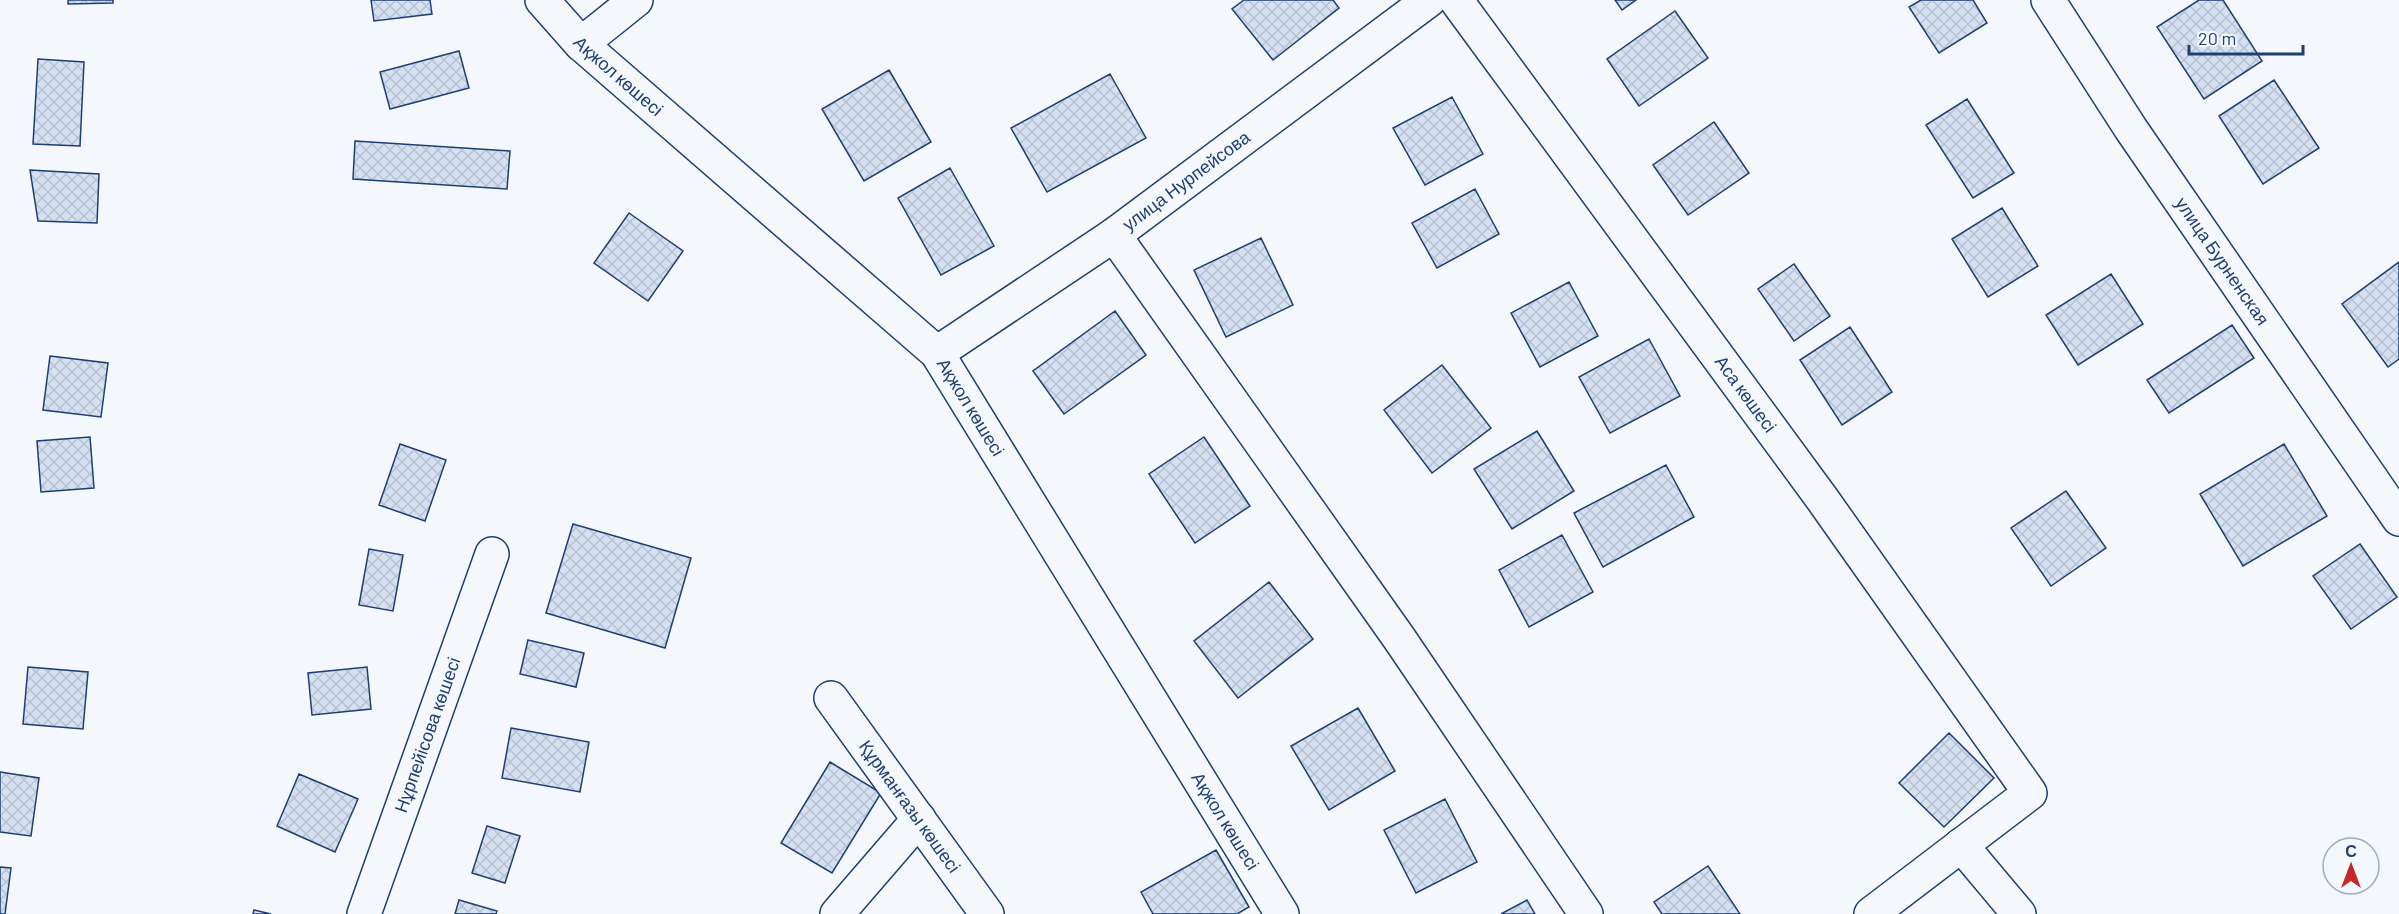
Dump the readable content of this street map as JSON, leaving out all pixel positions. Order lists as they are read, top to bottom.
{
  "streets": {
    "street": [
      "Ақжол көшесі",
      "улица Нурпейсова",
      "улица Бурненская",
      "Аса көшесі",
      "Нұрпейісова көшесі",
      "Құрманғазы көшесі"
    ]
  },
  "crossings": [
    ["Ақжол көшесі", "улица Нурпейсова"]
  ],
  "scale_bar": "20 m",
  "north": "top"
}
